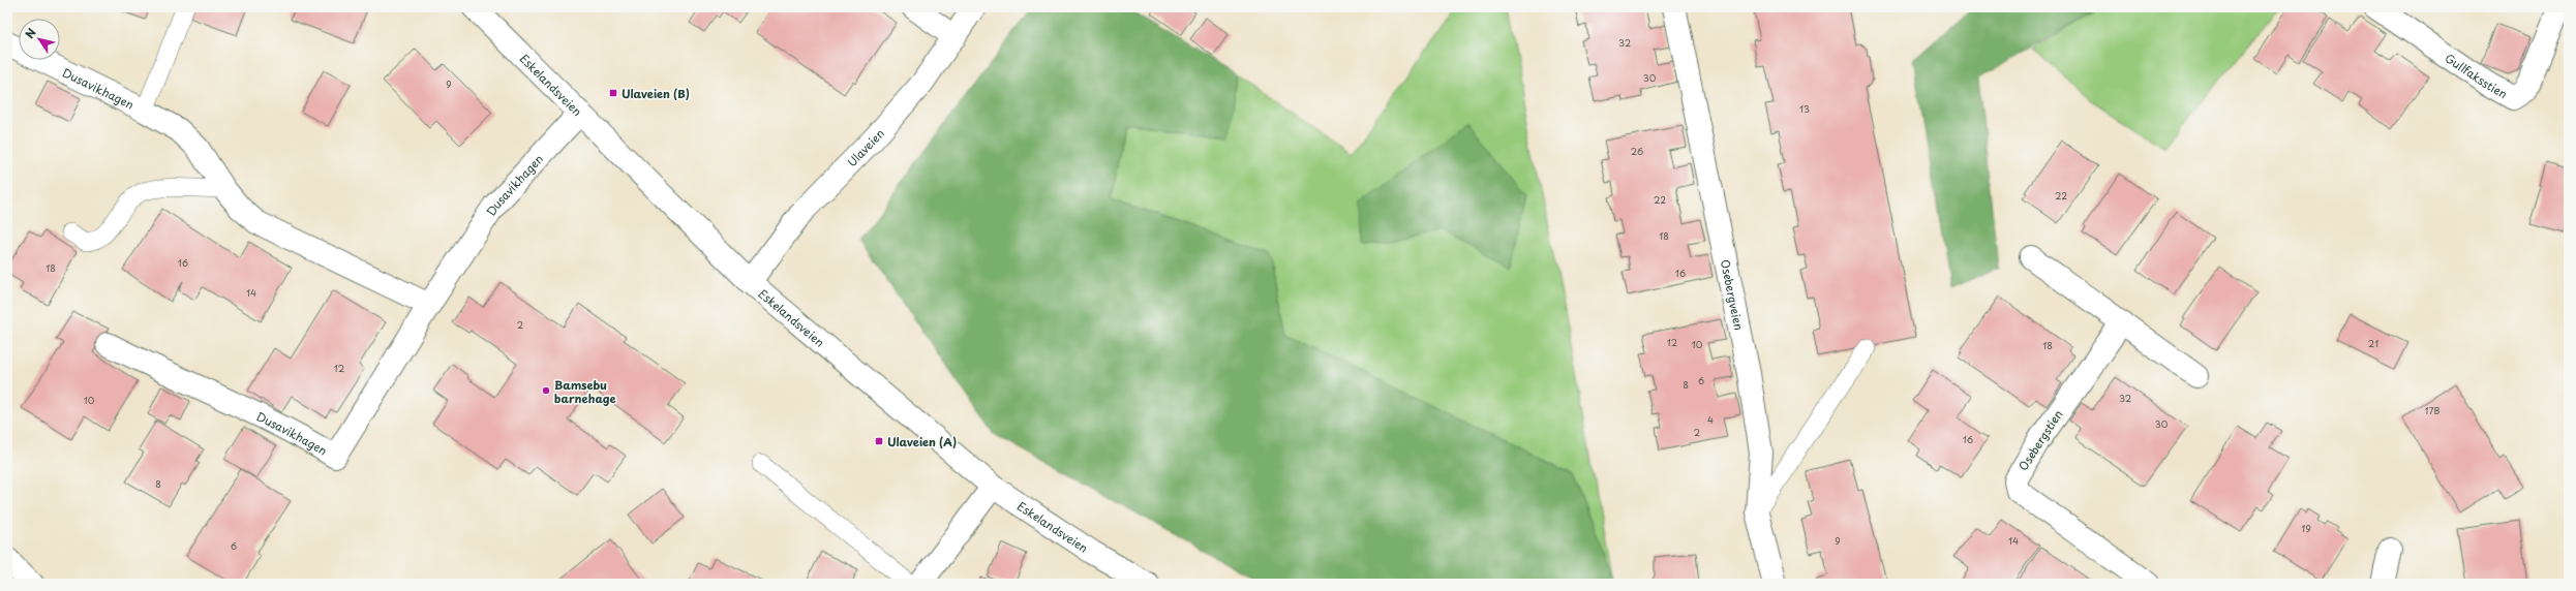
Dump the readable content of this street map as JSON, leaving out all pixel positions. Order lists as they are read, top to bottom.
{
  "streets": {
    "street": [
      "Gullfaksstien",
      "Eskelandsveien",
      "Dusavikhagen",
      "Ulaveien",
      "Osebergveien",
      "Osebergstien"
    ]
  },
  "crossings": [
    ["Eskelandsveien", "Dusavikhagen"],
    ["Eskelandsveien", "Ulaveien"]
  ],
  "places": {
    "transit": ["Ulaveien (B)", "Ulaveien (A)"],
    "other": ["Bamsebu barnehage"]
  },
  "house_numbers": [
    "32",
    "30",
    "9",
    "13",
    "26",
    "22",
    "22",
    "18",
    "16",
    "18",
    "16",
    "14",
    "2",
    "12",
    "21",
    "10",
    "18",
    "12",
    "6",
    "8",
    "32",
    "10",
    "17B",
    "4",
    "30",
    "2",
    "16",
    "8",
    "19",
    "9",
    "14",
    "6"
  ],
  "north": "top left"
}
